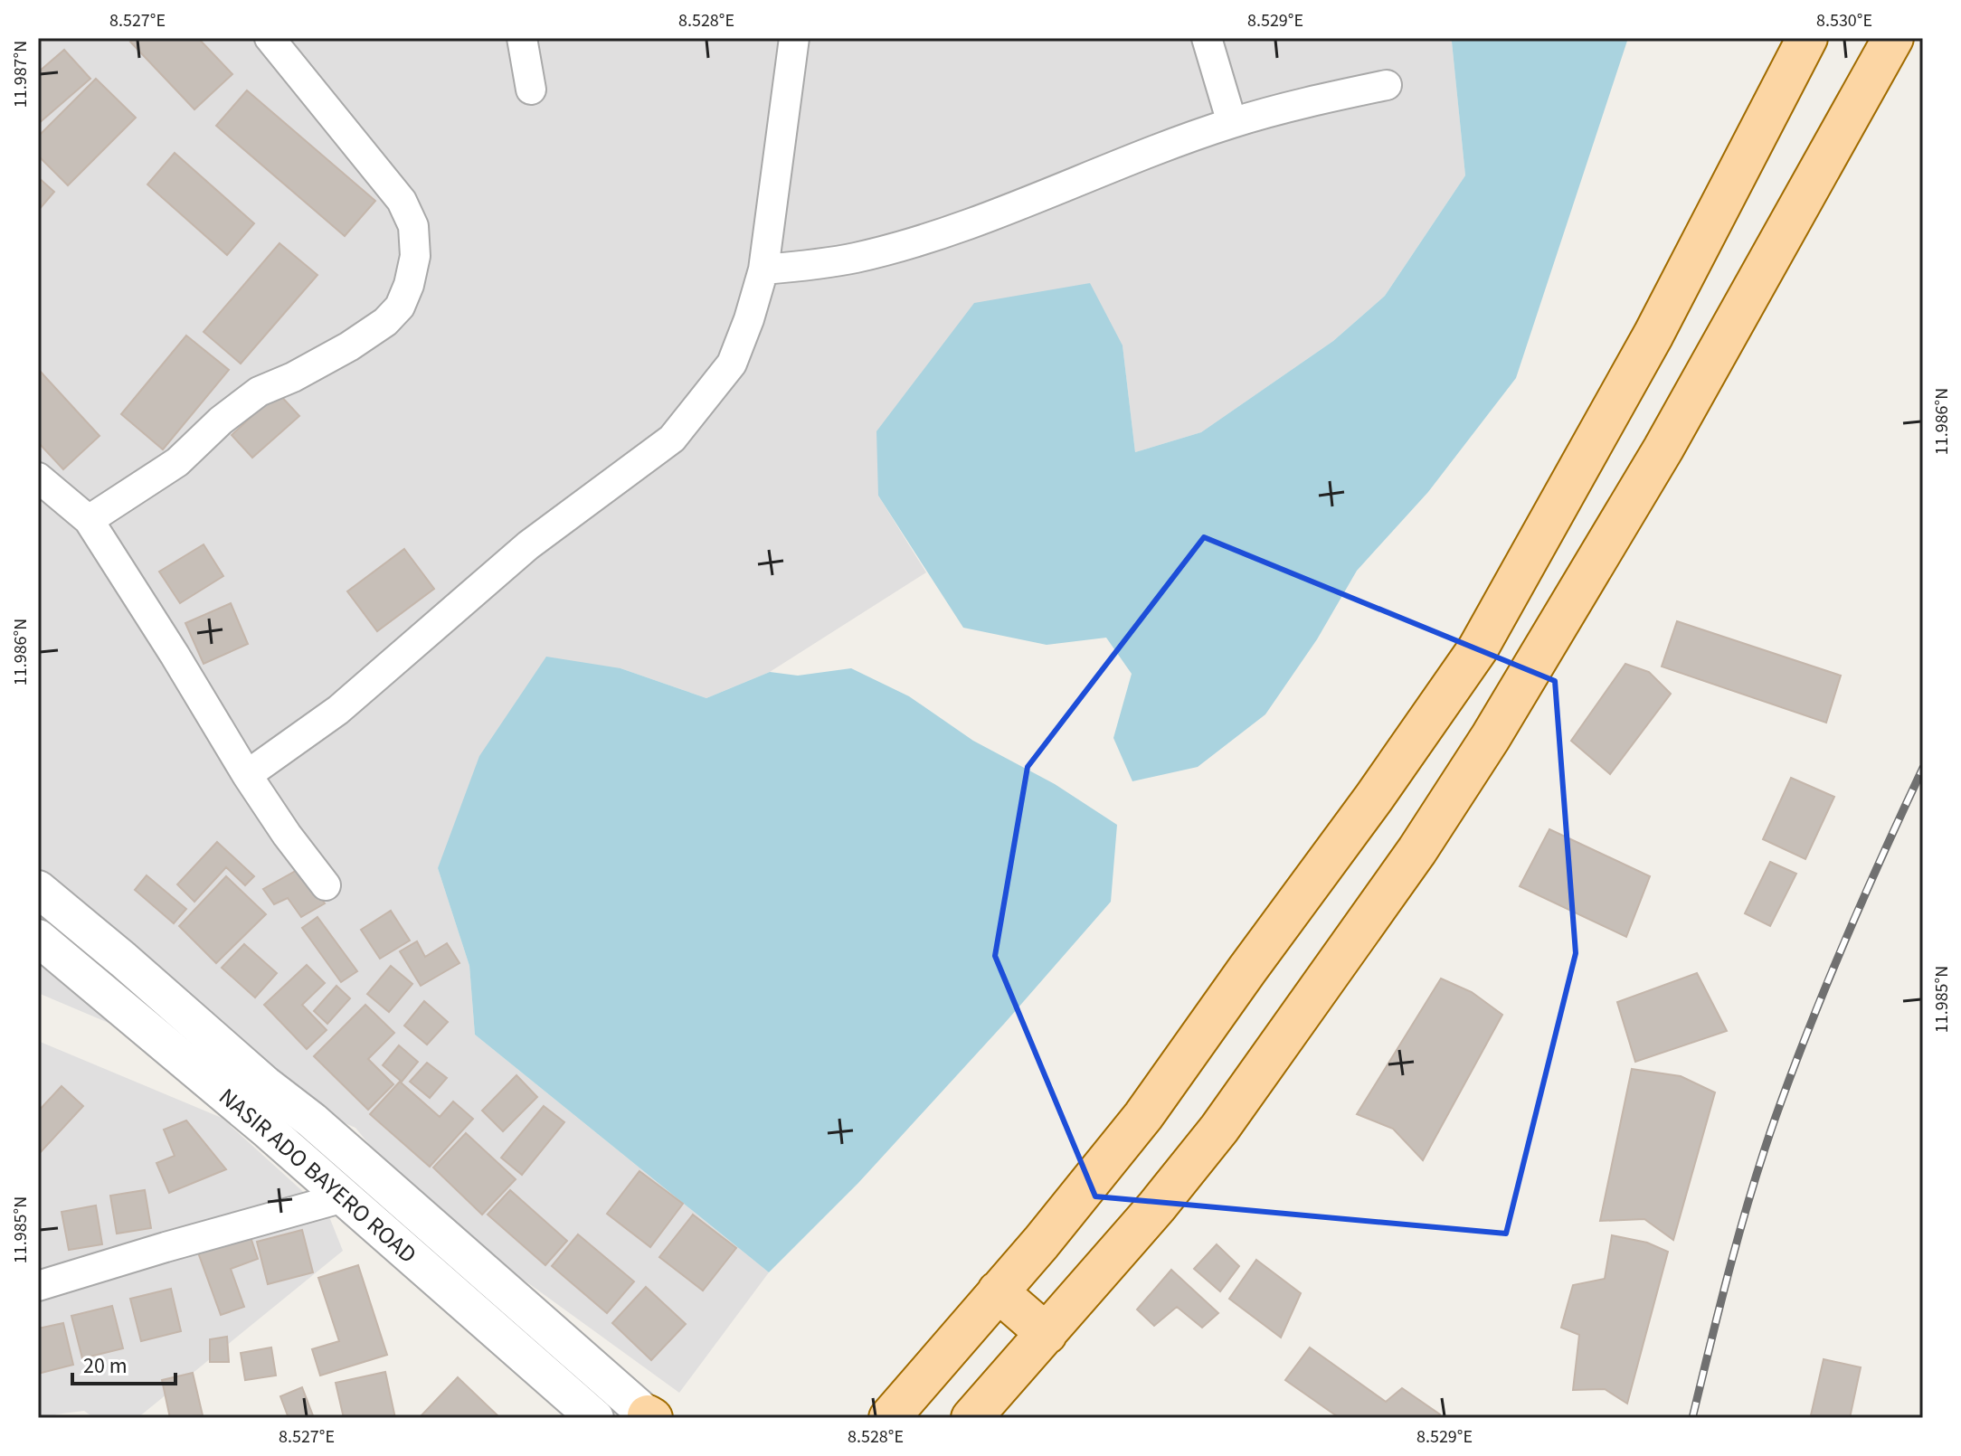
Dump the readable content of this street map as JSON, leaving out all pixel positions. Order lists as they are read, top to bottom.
{
  "streets": {
    "street": ["NASIR ADO BAYERO ROAD"]
  },
  "scale_bar": "20 m",
  "coordinates": [
    "8.527°E",
    "8.528°E",
    "8.529°E",
    "8.530°E",
    "11.987°N",
    "11.986°N",
    "11.985°N"
  ]
}
